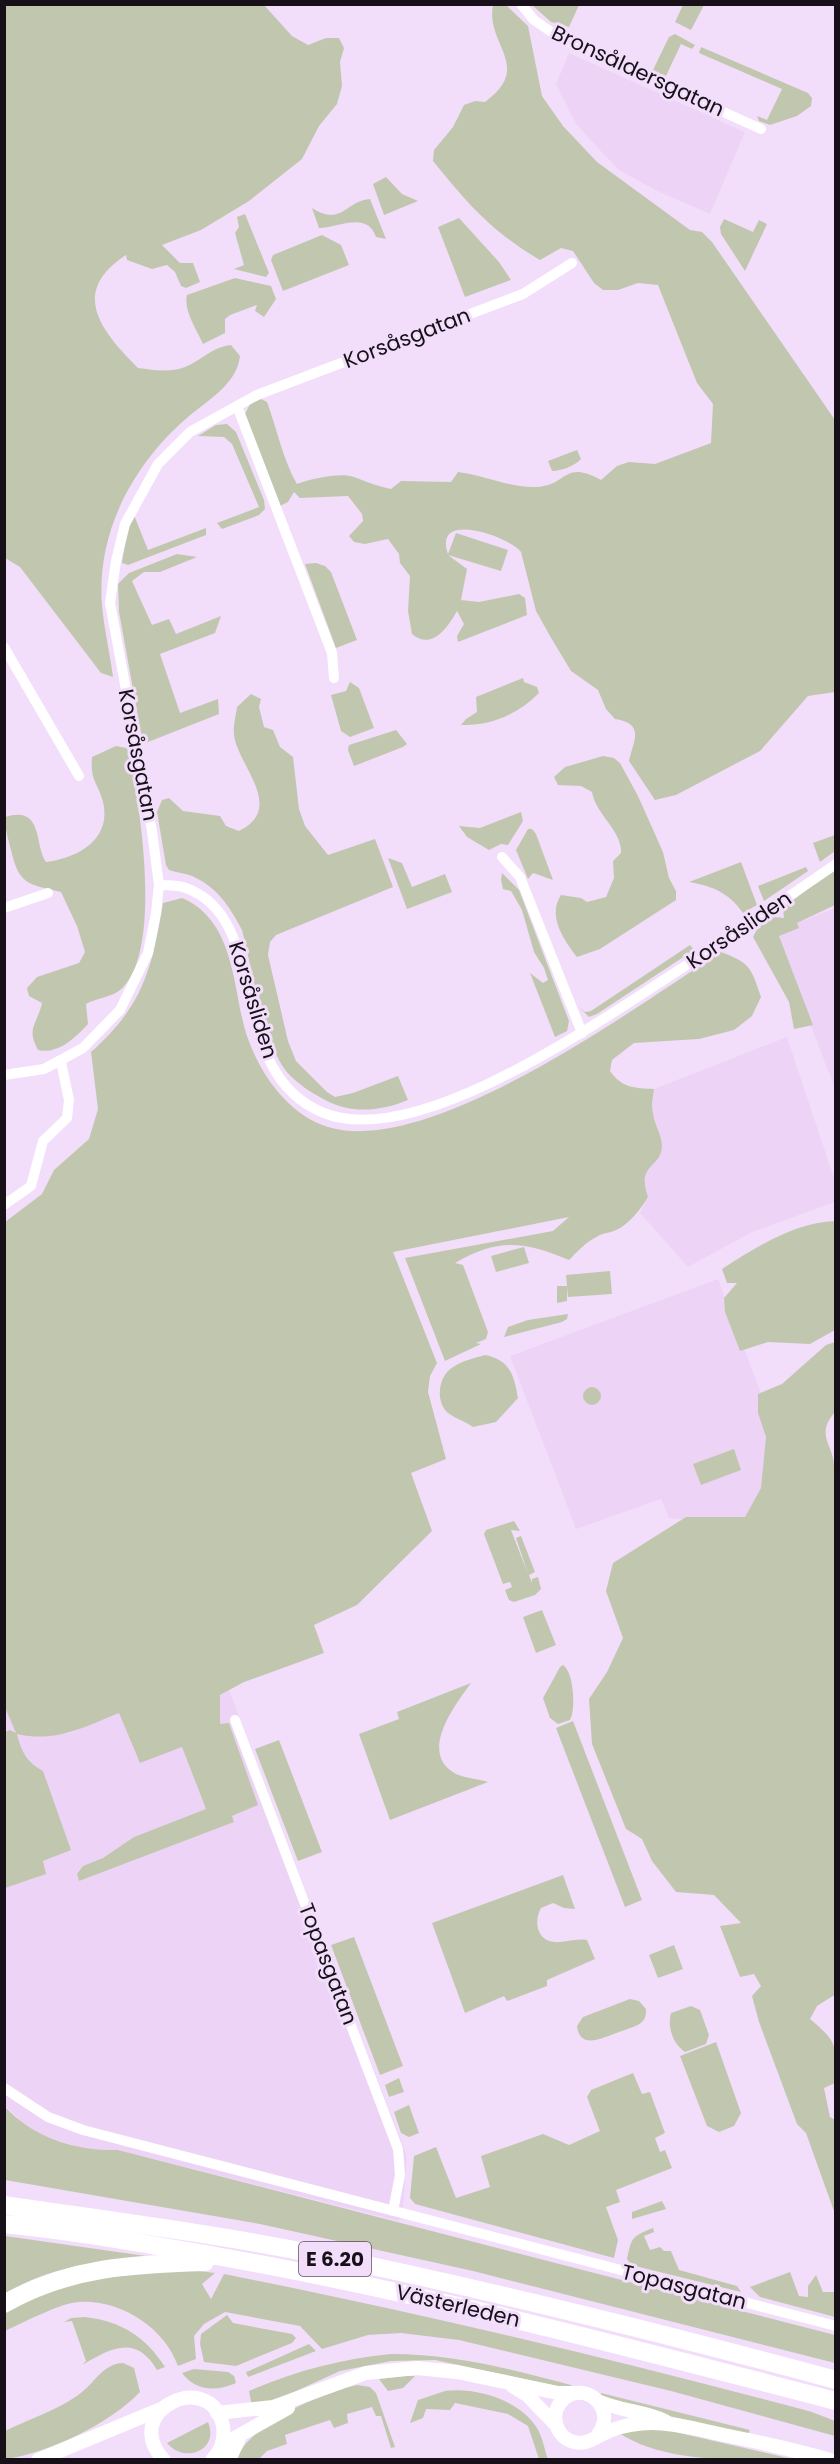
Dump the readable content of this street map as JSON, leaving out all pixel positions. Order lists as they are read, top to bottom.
{
  "streets": {
    "highway": ["E 6.20", "Västerleden"],
    "street": [
      "Bronsåldersgatan",
      "Korsåsgatan",
      "Korsåsliden",
      "Topasgatan"
    ]
  },
  "crossings": [
    ["Korsåsgatan", "Korsåsliden"]
  ]
}
